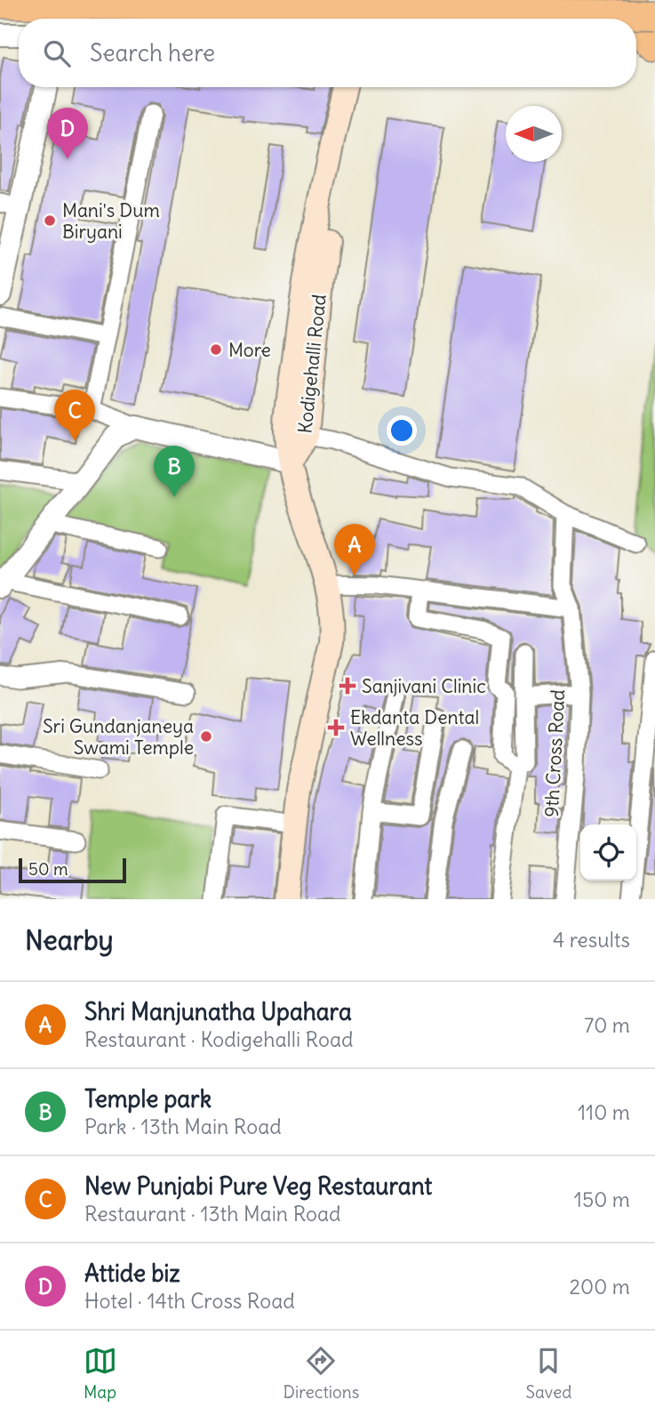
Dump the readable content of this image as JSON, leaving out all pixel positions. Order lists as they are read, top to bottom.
{
  "streets": {
    "main road": ["Kodigehalli Road"],
    "street": ["9th Cross Road"]
  },
  "places": {
    "other": ["Mani's Dum Biryani", "More", "Sri Gundanjaneya Swami Temple"],
    "health": ["Sanjivani Clinic", "Ekdanta Dental Wellness"]
  },
  "scale_bar": "50 m",
  "north": "left",
  "page": {
    "search": "Search here",
    "pins": [
      "D",
      "C",
      "B",
      "A"
    ],
    "scale": "50 m",
    "heading": ["Nearby", "4 results"],
    "list": [
      {
        "mark": "A",
        "name": "Shri Manjunatha Upahara",
        "note": "Restaurant · Kodigehalli Road",
        "value": "70 m"
      },
      {
        "mark": "B",
        "name": "Temple park",
        "note": "Park · 13th Main Road",
        "value": "110 m"
      },
      {
        "mark": "C",
        "name": "New Punjabi Pure Veg Restaurant",
        "note": "Restaurant · 13th Main Road",
        "value": "150 m"
      },
      {
        "mark": "D",
        "name": "Attide biz",
        "note": "Hotel · 14th Cross Road",
        "value": "200 m"
      }
    ],
    "nav": ["Map", "Directions", "Saved"]
  }
}
